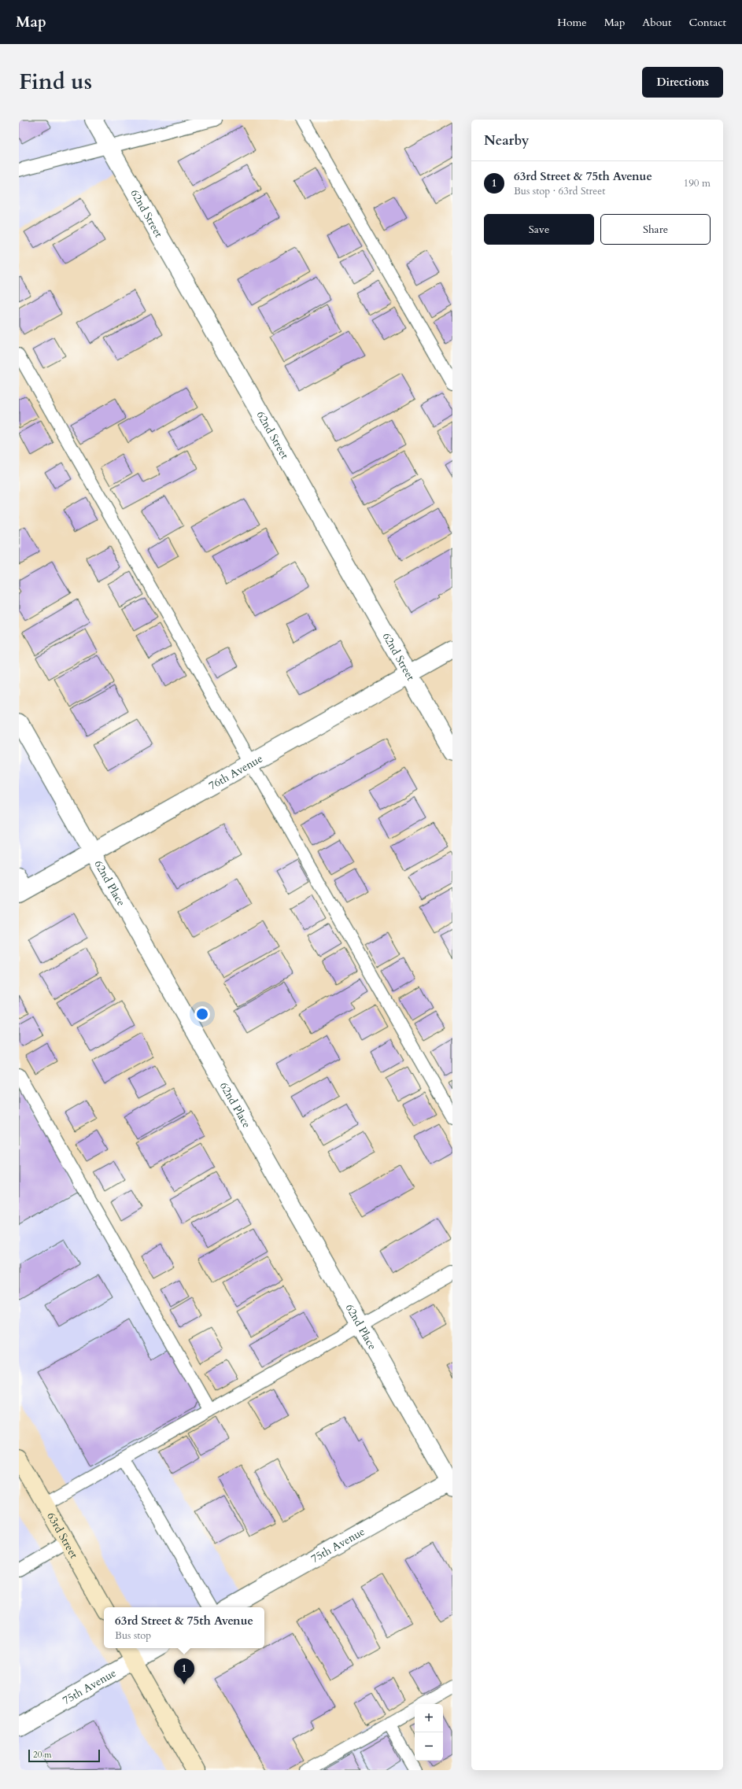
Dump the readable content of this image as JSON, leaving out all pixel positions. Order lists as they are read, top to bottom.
{
  "streets": {
    "main road": ["63rd Street"],
    "street": [
      "62nd Street",
      "76th Avenue",
      "62nd Place",
      "75th Avenue"
    ]
  },
  "crossings": [
    ["62nd Street", "76th Avenue"],
    ["76th Avenue", "62nd Place"],
    ["62nd Place", "75th Avenue"]
  ],
  "scale_bar": "20 m",
  "page": {
    "header": "Map",
    "nav": [
      "Home",
      "Map",
      "About",
      "Contact"
    ],
    "title": "Find us",
    "buttons": [
      "Directions",
      ["Save", "Share"]
    ],
    "heading": "Nearby",
    "list": [
      {
        "mark": "1",
        "name": "63rd Street & 75th Avenue",
        "note": "Bus stop · 63rd Street",
        "value": "190 m"
      }
    ],
    "popup": ["63rd Street & 75th Avenue", "Bus stop"],
    "pins": "1",
    "map_buttons": ["+", "−"],
    "scale": "20 m"
  }
}
